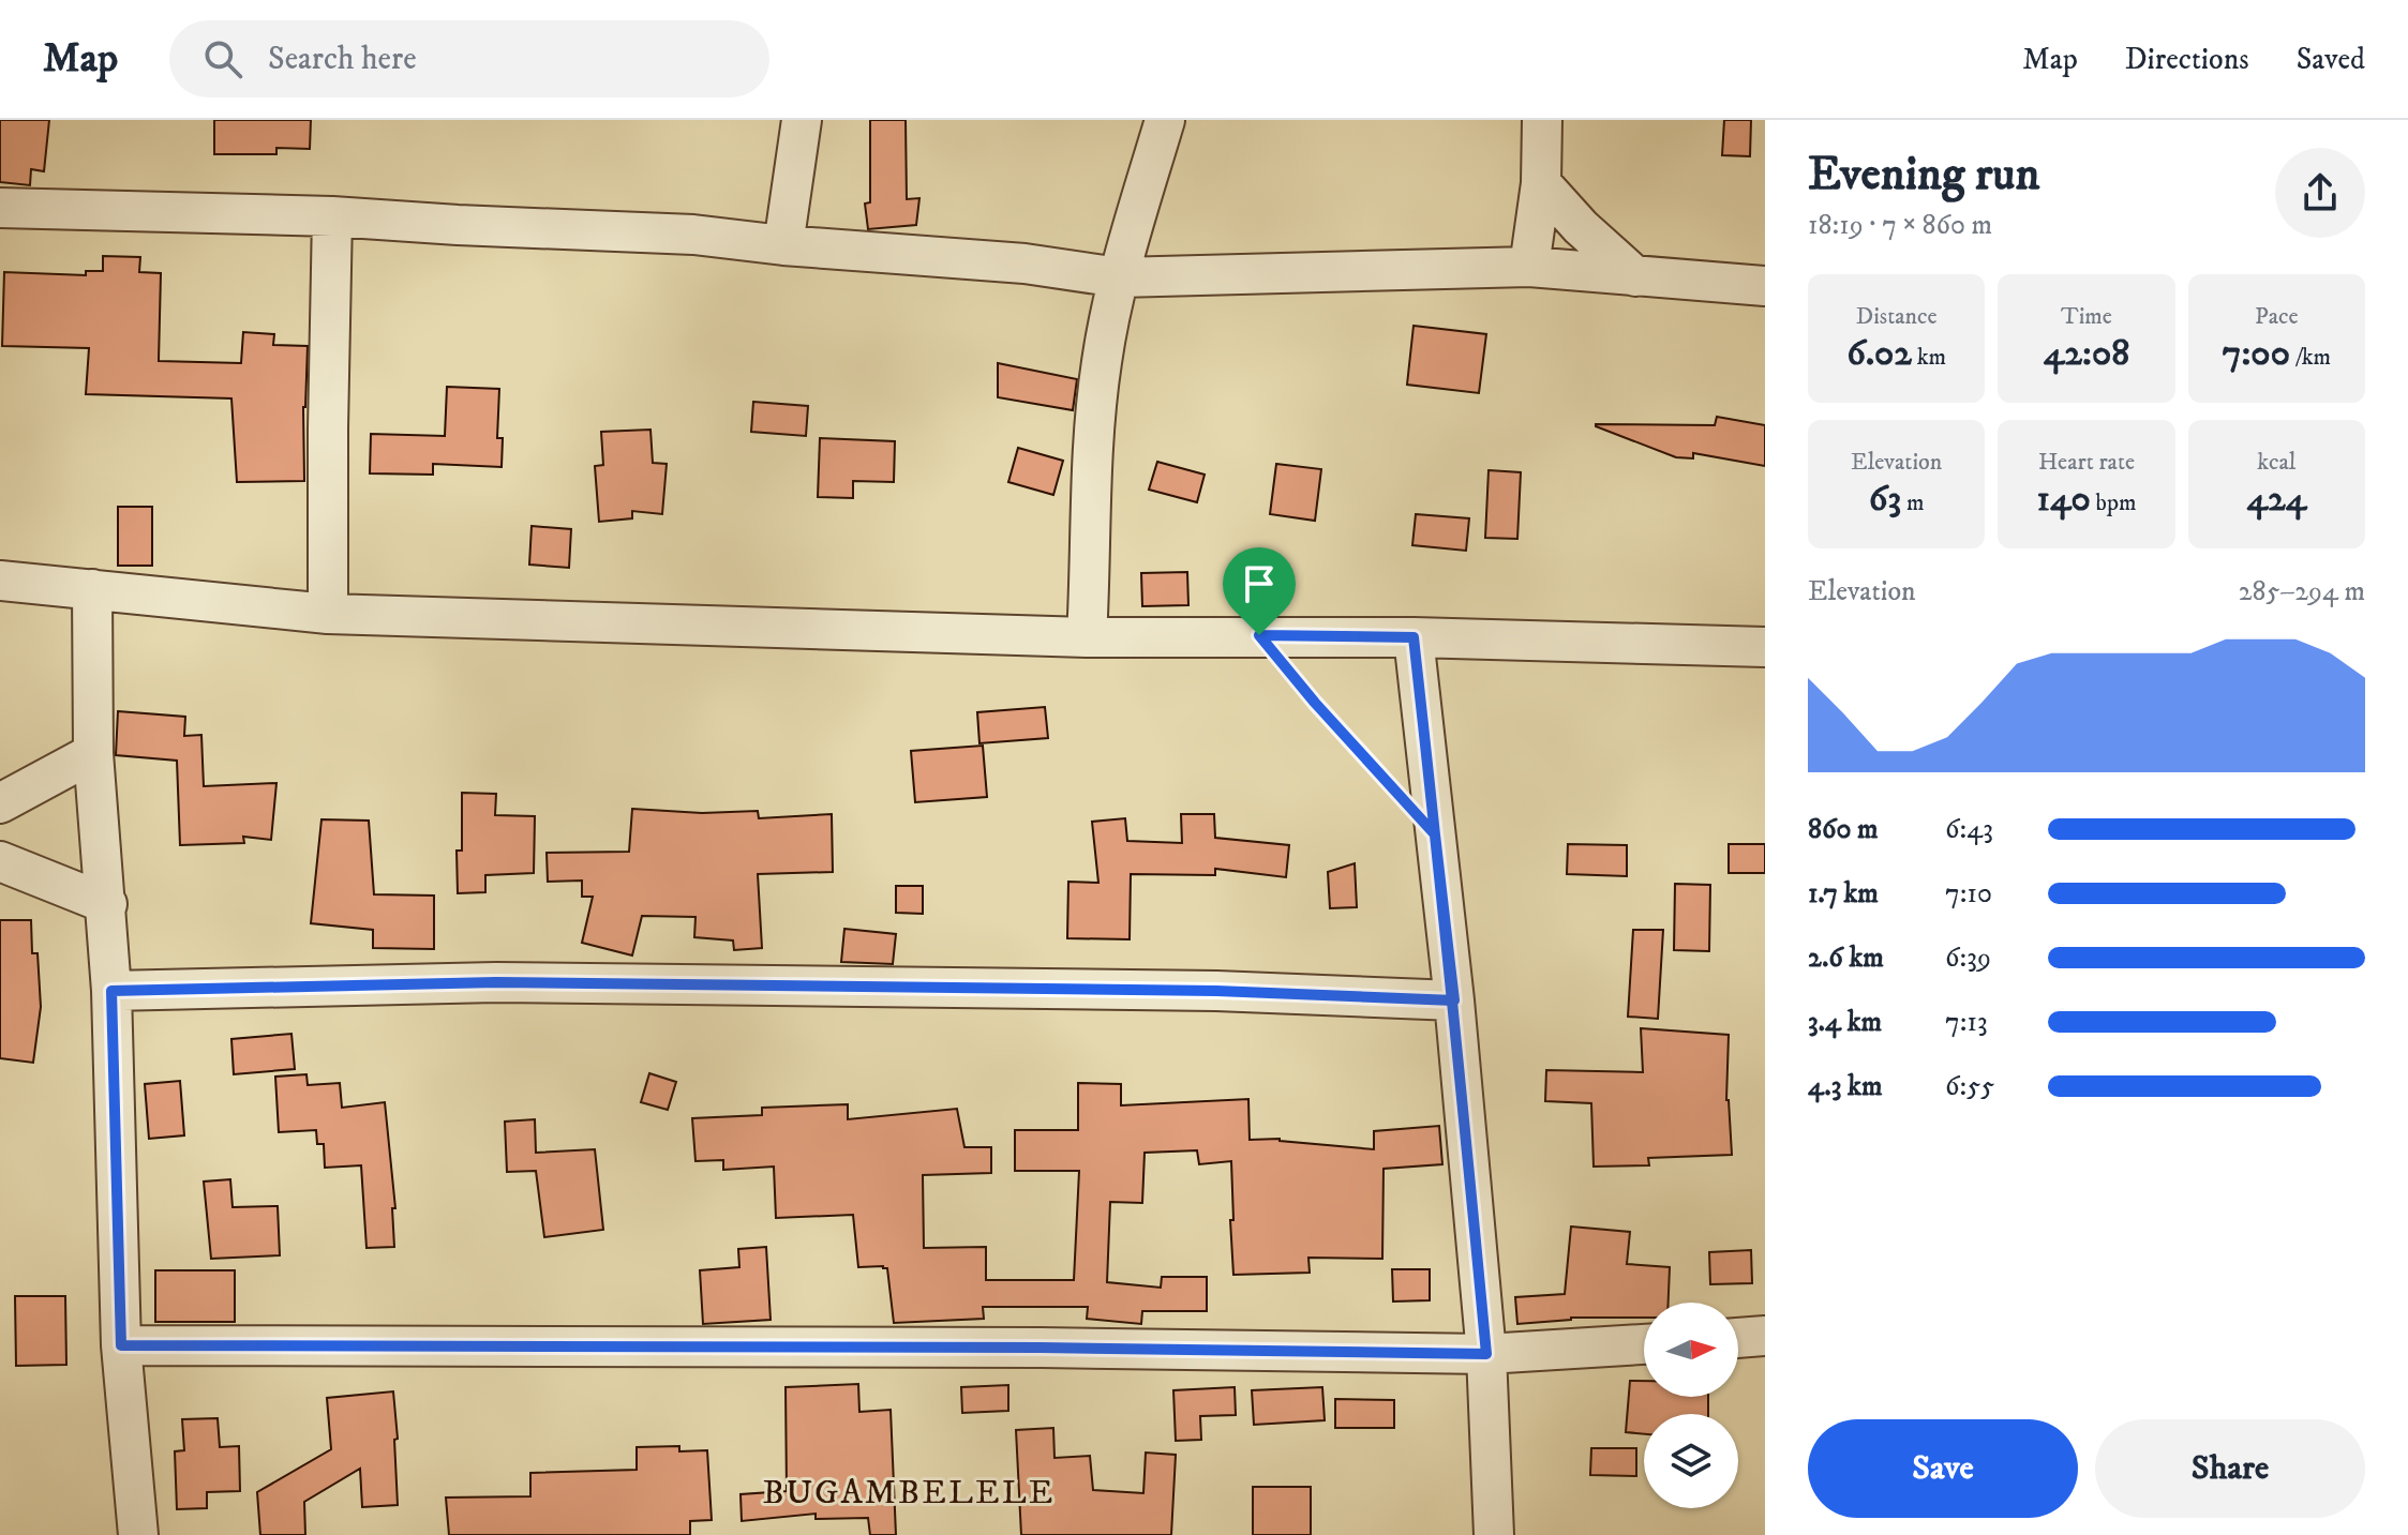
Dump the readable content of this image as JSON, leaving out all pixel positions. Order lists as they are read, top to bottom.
{
  "districts": ["BUGAMBELELE"],
  "north": "right",
  "page": {
    "header": "Map",
    "search": "Search here",
    "nav": ["Map", "Directions", "Saved"],
    "heading": ["Evening run", "18:19 · 7 × 860 m"],
    "stats": [
      ["Distance", "6.02 km"],
      ["Time", "42:08"],
      ["Pace", "7:00 /km"],
      ["Elevation", "63 m"],
      ["Heart rate", "140 bpm"],
      ["kcal", "424"]
    ],
    "chart": ["Elevation", "285–294 m"],
    "list": [
      {
        "name": "860 m",
        "note": "6:43"
      },
      {
        "name": "1.7 km",
        "note": "7:10"
      },
      {
        "name": "2.6 km",
        "note": "6:39"
      },
      {
        "name": "3.4 km",
        "note": "7:13"
      },
      {
        "name": "4.3 km",
        "note": "6:55"
      }
    ],
    "buttons": ["Save", "Share"]
  }
}
